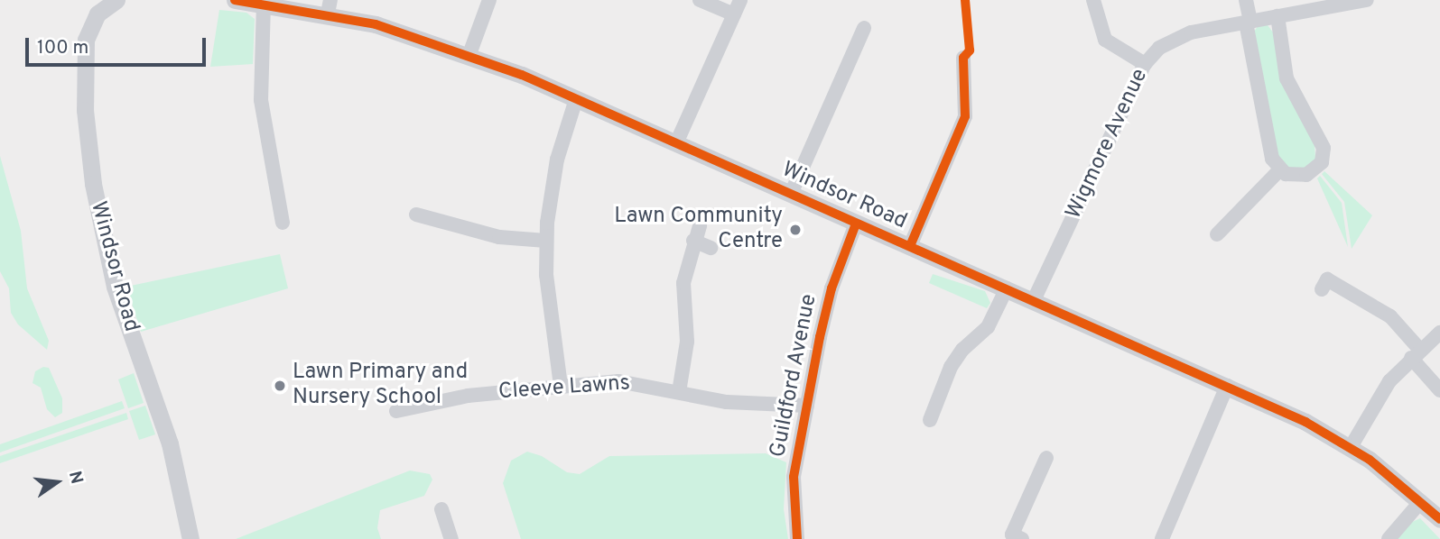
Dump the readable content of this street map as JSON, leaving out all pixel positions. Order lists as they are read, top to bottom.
{
  "streets": {
    "street": [
      "Wigmore Avenue",
      "Windsor Road",
      "Guildford Avenue",
      "Cleeve Lawns"
    ]
  },
  "crossings": [
    ["Wigmore Avenue", "Windsor Road"],
    ["Windsor Road", "Guildford Avenue"],
    ["Guildford Avenue", "Cleeve Lawns"]
  ],
  "places": ["Lawn Community Centre", "Lawn Primary and Nursery School"],
  "scale_bar": "100 m",
  "north": "right"
}
